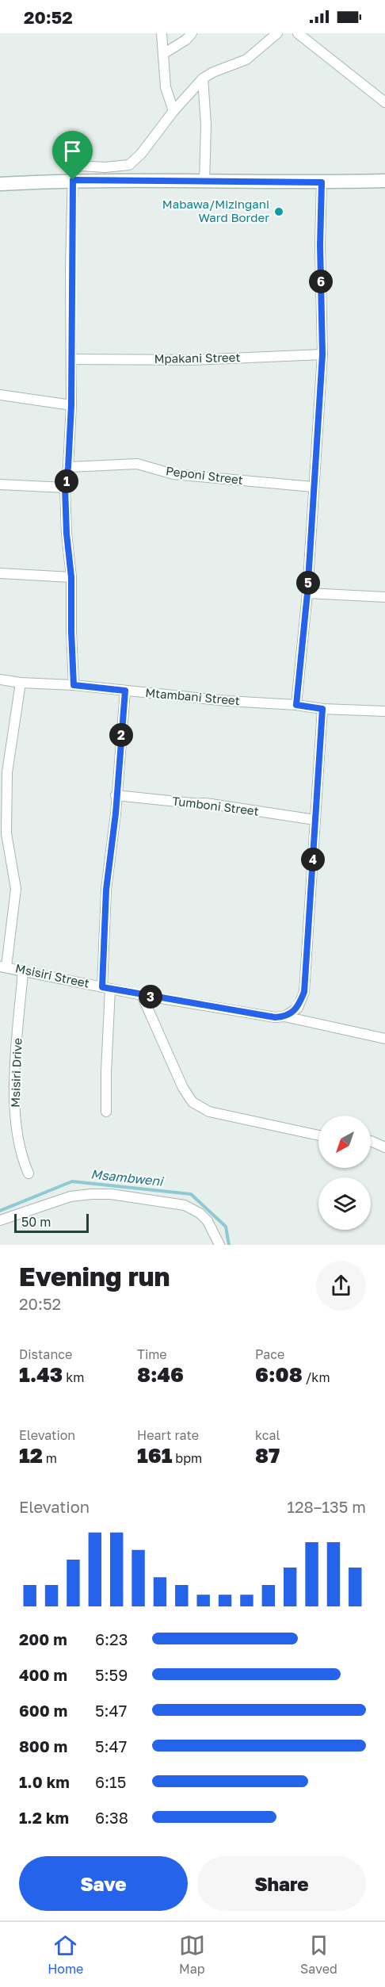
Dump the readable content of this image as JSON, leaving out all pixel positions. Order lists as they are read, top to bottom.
{
  "streets": {
    "street": [
      "Mpakani Street",
      "Peponi Street",
      "Mtambani Street",
      "Tumboni Street",
      "Msisiri Street",
      "Msisiri Drive"
    ]
  },
  "crossings": [
    ["Msisiri Street", "Msisiri Drive"]
  ],
  "water": ["Msambweni"],
  "places": ["Mabawa/Mizingani Ward Border"],
  "scale_bar": "50 m",
  "north": "bottom left",
  "page": {
    "status": "20:52",
    "pins": [
      "6",
      "1",
      "5",
      "2",
      "4",
      "3"
    ],
    "scale": "50 m",
    "heading": ["Evening run", "20:52"],
    "stats": [
      ["Distance", "1.43 km"],
      ["Time", "8:46"],
      ["Pace", "6:08 /km"],
      ["Elevation", "12 m"],
      ["Heart rate", "161 bpm"],
      ["kcal", "87"]
    ],
    "chart": ["Elevation", "128–135 m"],
    "list": [
      {
        "name": "200 m",
        "note": "6:23"
      },
      {
        "name": "400 m",
        "note": "5:59"
      },
      {
        "name": "600 m",
        "note": "5:47"
      },
      {
        "name": "800 m",
        "note": "5:47"
      },
      {
        "name": "1.0 km",
        "note": "6:15"
      },
      {
        "name": "1.2 km",
        "note": "6:38"
      }
    ],
    "buttons": ["Save", "Share"],
    "tabs": ["Home", "Map", "Saved"]
  }
}
